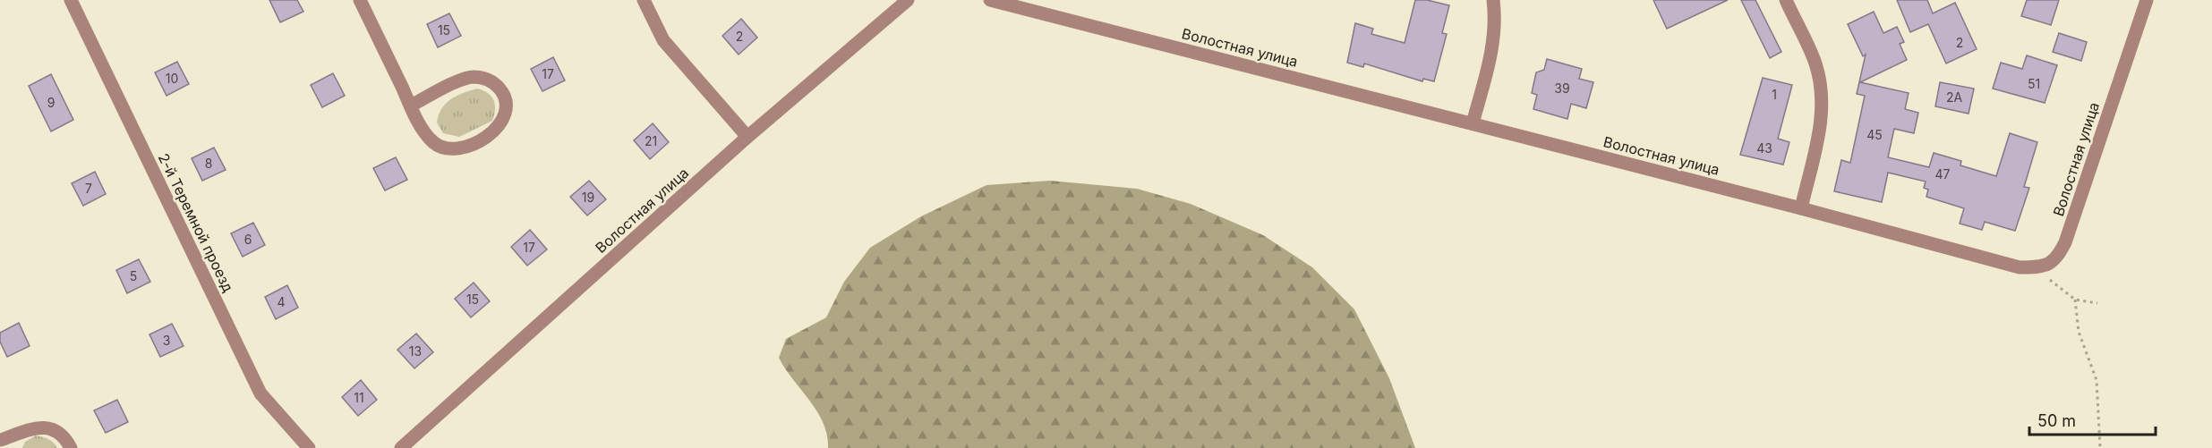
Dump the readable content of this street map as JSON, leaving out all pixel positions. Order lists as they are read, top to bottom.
{
  "streets": {
    "street": ["Волостная улица", "2-й Теремной проезд"]
  },
  "house_numbers": [
    "15",
    "2",
    "2",
    "17",
    "10",
    "51",
    "39",
    "1",
    "2А",
    "9",
    "45",
    "21",
    "43",
    "8",
    "47",
    "7",
    "19",
    "6",
    "17",
    "5",
    "15",
    "4",
    "3",
    "13",
    "11"
  ],
  "scale_bar": "50 m"
}
